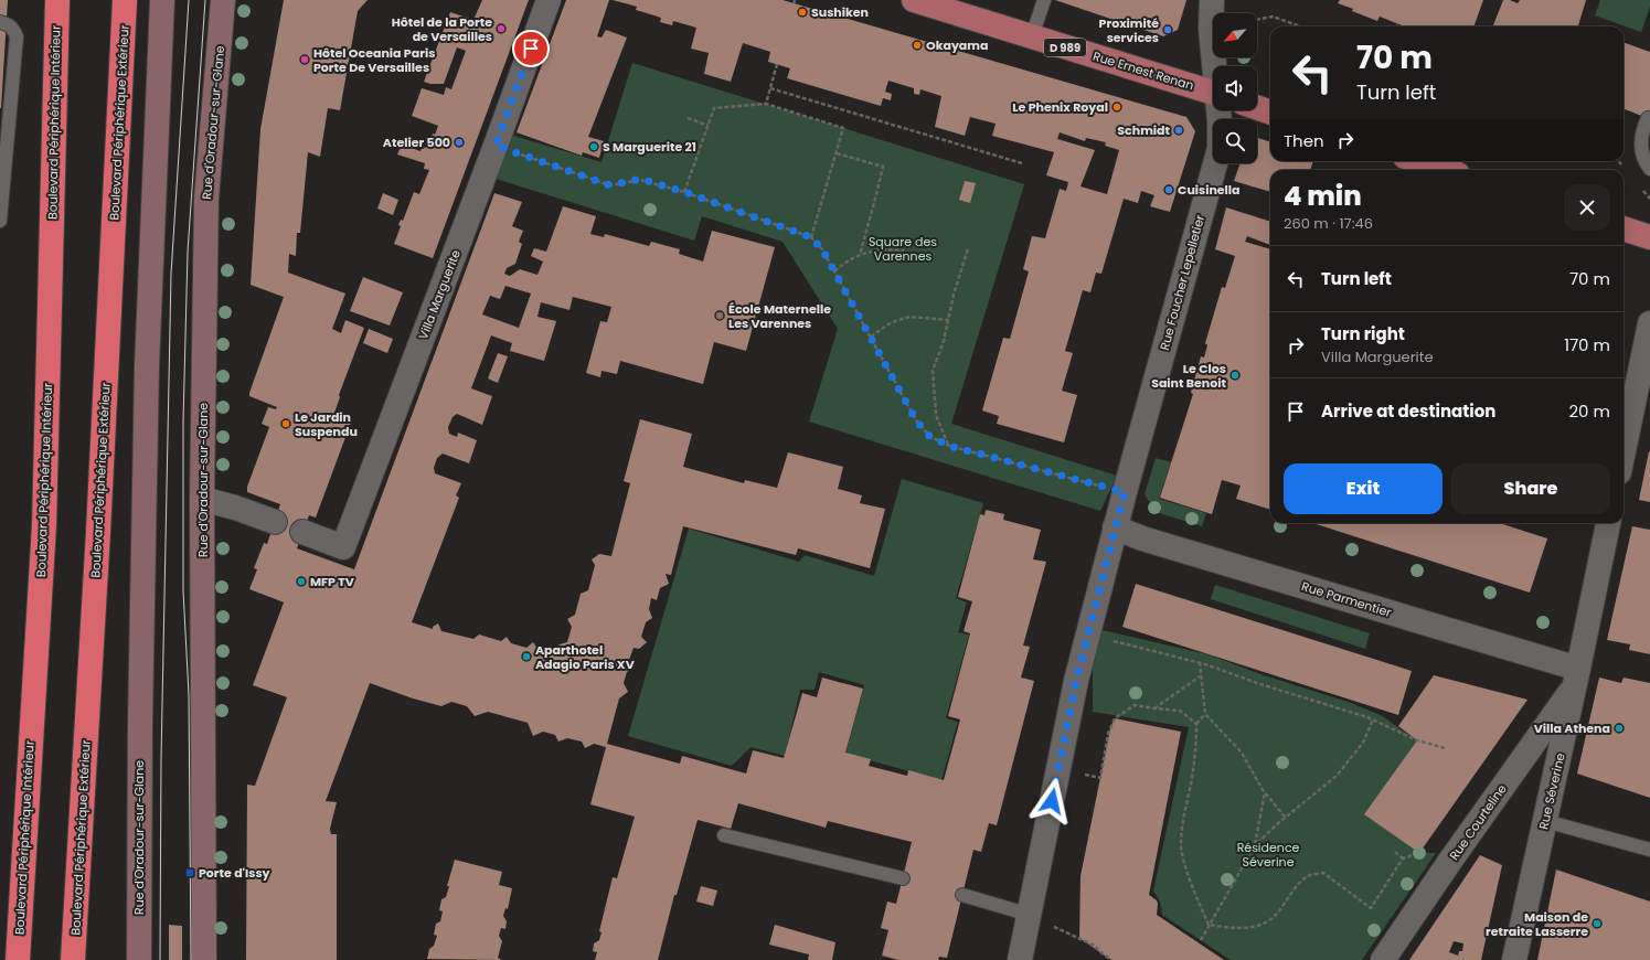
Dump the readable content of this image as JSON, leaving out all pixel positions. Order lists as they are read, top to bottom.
{
  "streets": {
    "highway": ["Boulevard Périphérique Intérieur", "Boulevard Périphérique Extérieur"],
    "main road": ["D 989", "Rue Ernest Renan"],
    "street": [
      "Rue d'Oradour-sur-Glane",
      "Rue Foucher Lepelletier",
      "Villa Marguerite",
      "Rue Parmentier",
      "Rue Séverine",
      "Rue Courteline"
    ]
  },
  "crossings": [
    ["Rue Foucher Lepelletier", "Rue Parmentier"],
    ["Rue Parmentier", "Rue Séverine"],
    ["Rue Parmentier", "Rue Courteline"],
    ["Rue Séverine", "Rue Courteline"]
  ],
  "parks": ["Square des Varennes", "Résidence Séverine"],
  "places": {
    "other": [
      "Sushiken",
      "Hôtel de la Porte de Versailles",
      "Proximité services",
      "Okayama",
      "Hôtel Oceania Paris Porte De Versailles",
      "Le Phenix Royal",
      "Schmidt",
      "Atelier 500",
      "S Marguerite 21",
      "Cuisinella",
      "École Maternelle Les Varennes",
      "Le Clos Saint Benoit",
      "Le Jardin Suspendu",
      "MFP TV",
      "Aparthotel Adagio Paris XV",
      "Villa Athena",
      "Maison de retraite Lasserre"
    ],
    "transit": ["Porte d'Issy"]
  },
  "north": "bottom left",
  "page": {
    "turn": ["70 m", "Turn left"],
    "then": "Then",
    "heading": ["4 min", "260 m · 17:46"],
    "list": [
      {
        "name": "Turn left",
        "value": "70 m"
      },
      {
        "name": "Turn right",
        "note": "Villa Marguerite",
        "value": "170 m"
      },
      {
        "name": "Arrive at destination",
        "value": "20 m"
      }
    ],
    "buttons": ["Exit", "Share"]
  }
}
